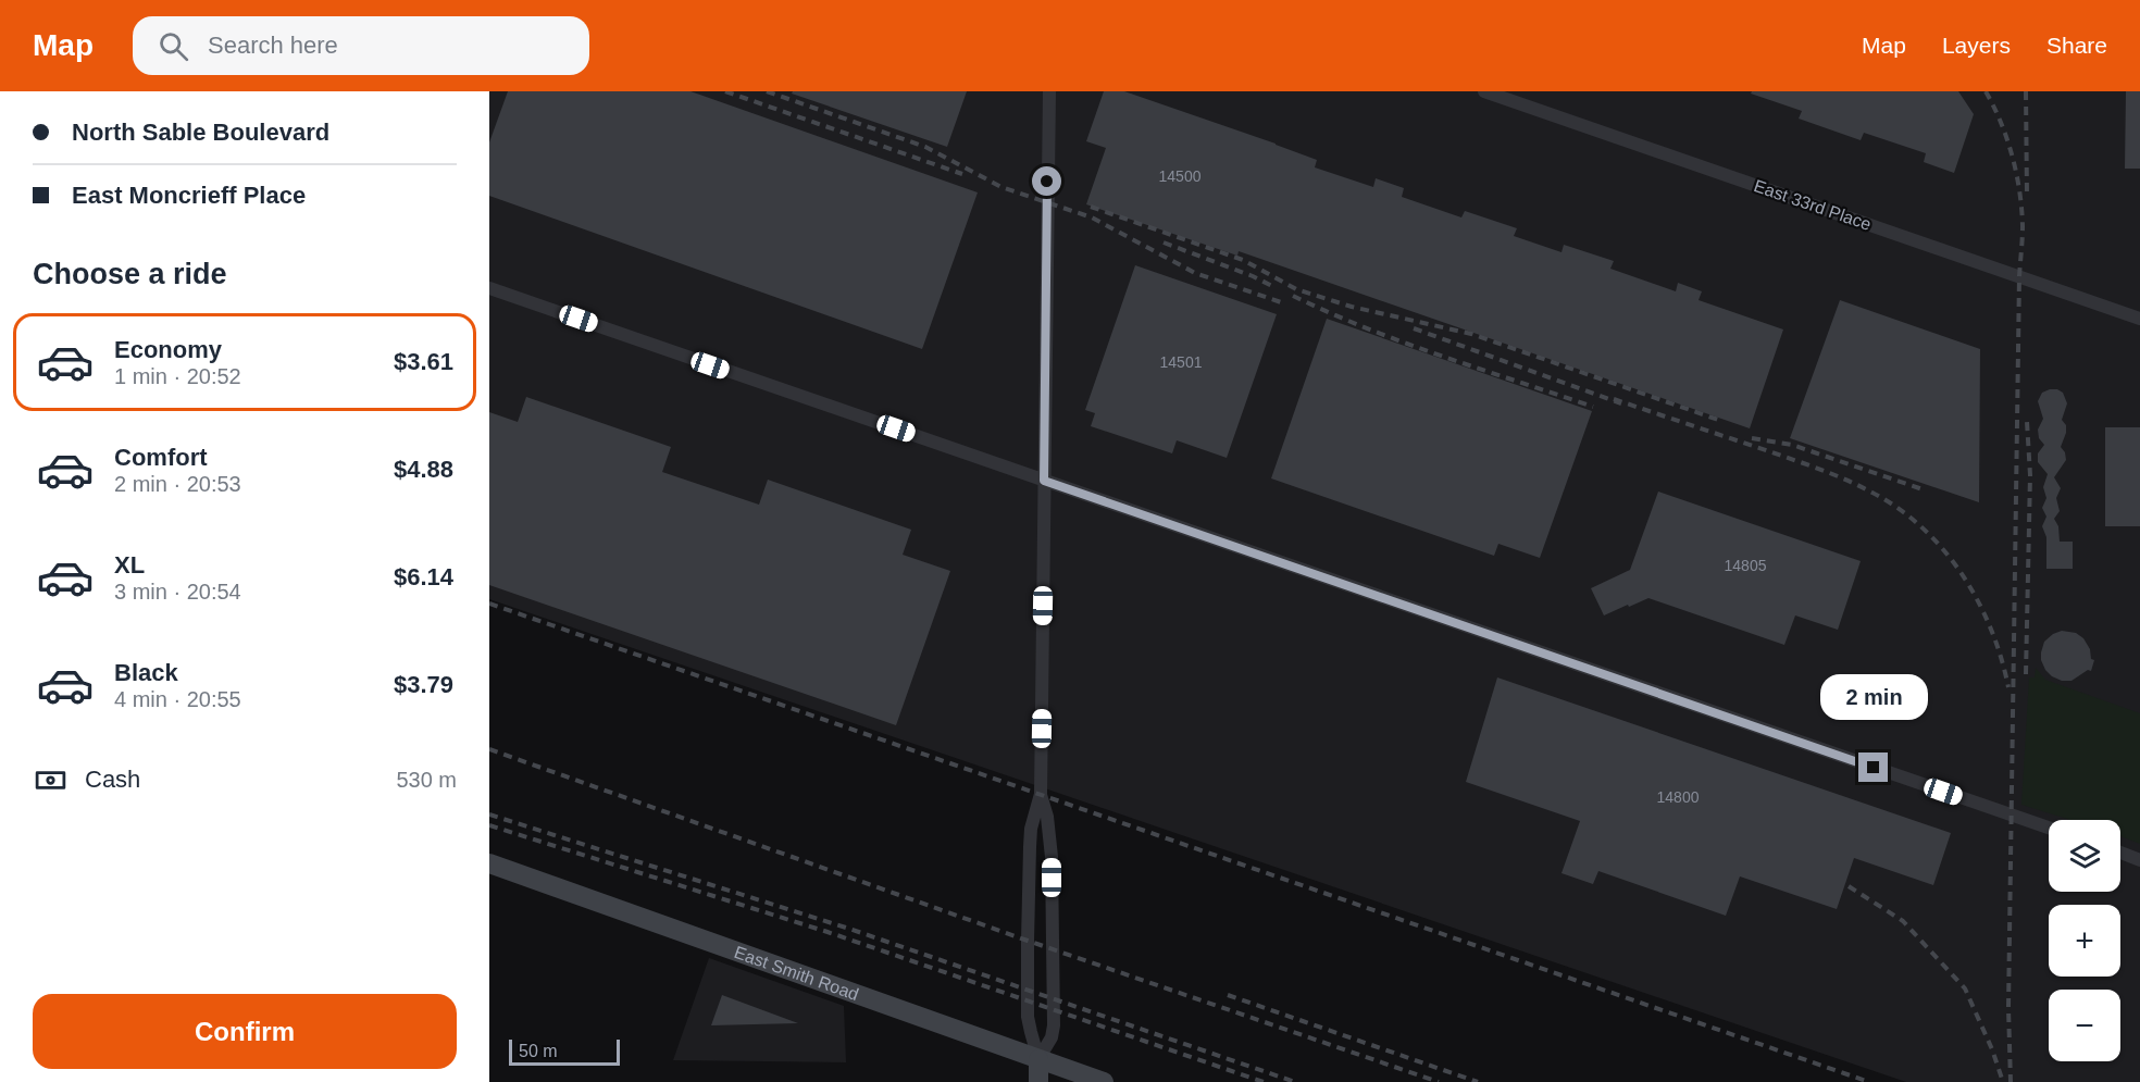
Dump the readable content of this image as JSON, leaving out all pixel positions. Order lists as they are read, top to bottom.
{
  "streets": {
    "street": ["East 33rd Place", "East Smith Road"]
  },
  "house_numbers": [
    "14500",
    "14501",
    "14805",
    "14800"
  ],
  "scale_bar": "50 m",
  "page": {
    "header": "Map",
    "search": "Search here",
    "nav": ["Map", "Layers", "Share"],
    "banner": ["North Sable Boulevard", "East Moncrieff Place"],
    "heading": "Choose a ride",
    "list": [
      {
        "name": "Economy",
        "note": "1 min · 20:52",
        "value": "$3.61"
      },
      {
        "name": "Comfort",
        "note": "2 min · 20:53",
        "value": "$4.88"
      },
      {
        "name": "XL",
        "note": "3 min · 20:54",
        "value": "$6.14"
      },
      {
        "name": "Black",
        "note": "4 min · 20:55",
        "value": "$3.79"
      }
    ],
    "bubble": "2 min",
    "pay": ["Cash", "530 m"],
    "map_buttons": ["+", "−"],
    "buttons": "Confirm",
    "scale": "50 m"
  }
}
